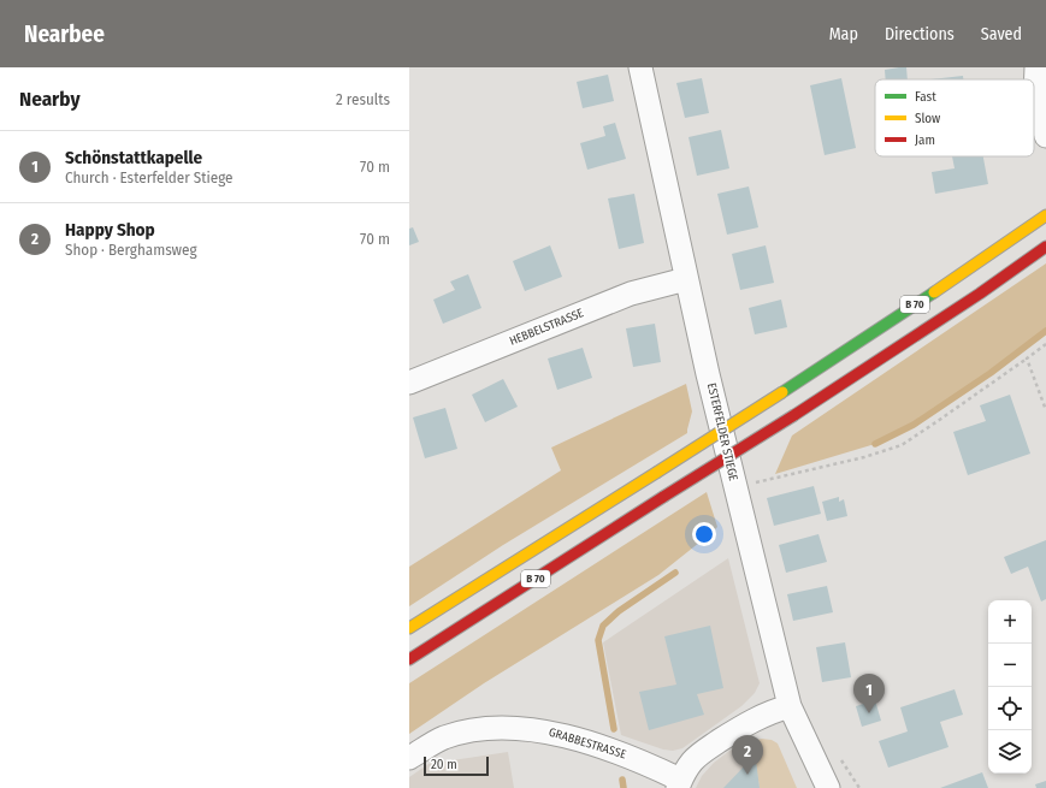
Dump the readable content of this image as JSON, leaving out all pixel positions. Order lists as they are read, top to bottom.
{
  "streets": {
    "highway": ["B 70"],
    "street": ["HEBBELSTRASSE", "ESTERFELDER STIEGE", "GRABBESTRASSE"]
  },
  "crossings": [
    ["HEBBELSTRASSE", "ESTERFELDER STIEGE"]
  ],
  "legend": ["Fast", "Slow", "Jam"],
  "scale_bar": "20 m",
  "page": {
    "header": "Nearbee",
    "nav": ["Map", "Directions", "Saved"],
    "heading": ["Nearby", "2 results"],
    "list": [
      {
        "mark": "1",
        "name": "Schönstattkapelle",
        "note": "Church · Esterfelder Stiege",
        "value": "70 m"
      },
      {
        "mark": "2",
        "name": "Happy Shop",
        "note": "Shop · Berghamsweg",
        "value": "70 m"
      }
    ],
    "map_buttons": ["+", "−"],
    "pins": ["1", "2"],
    "scale": "20 m"
  }
}
